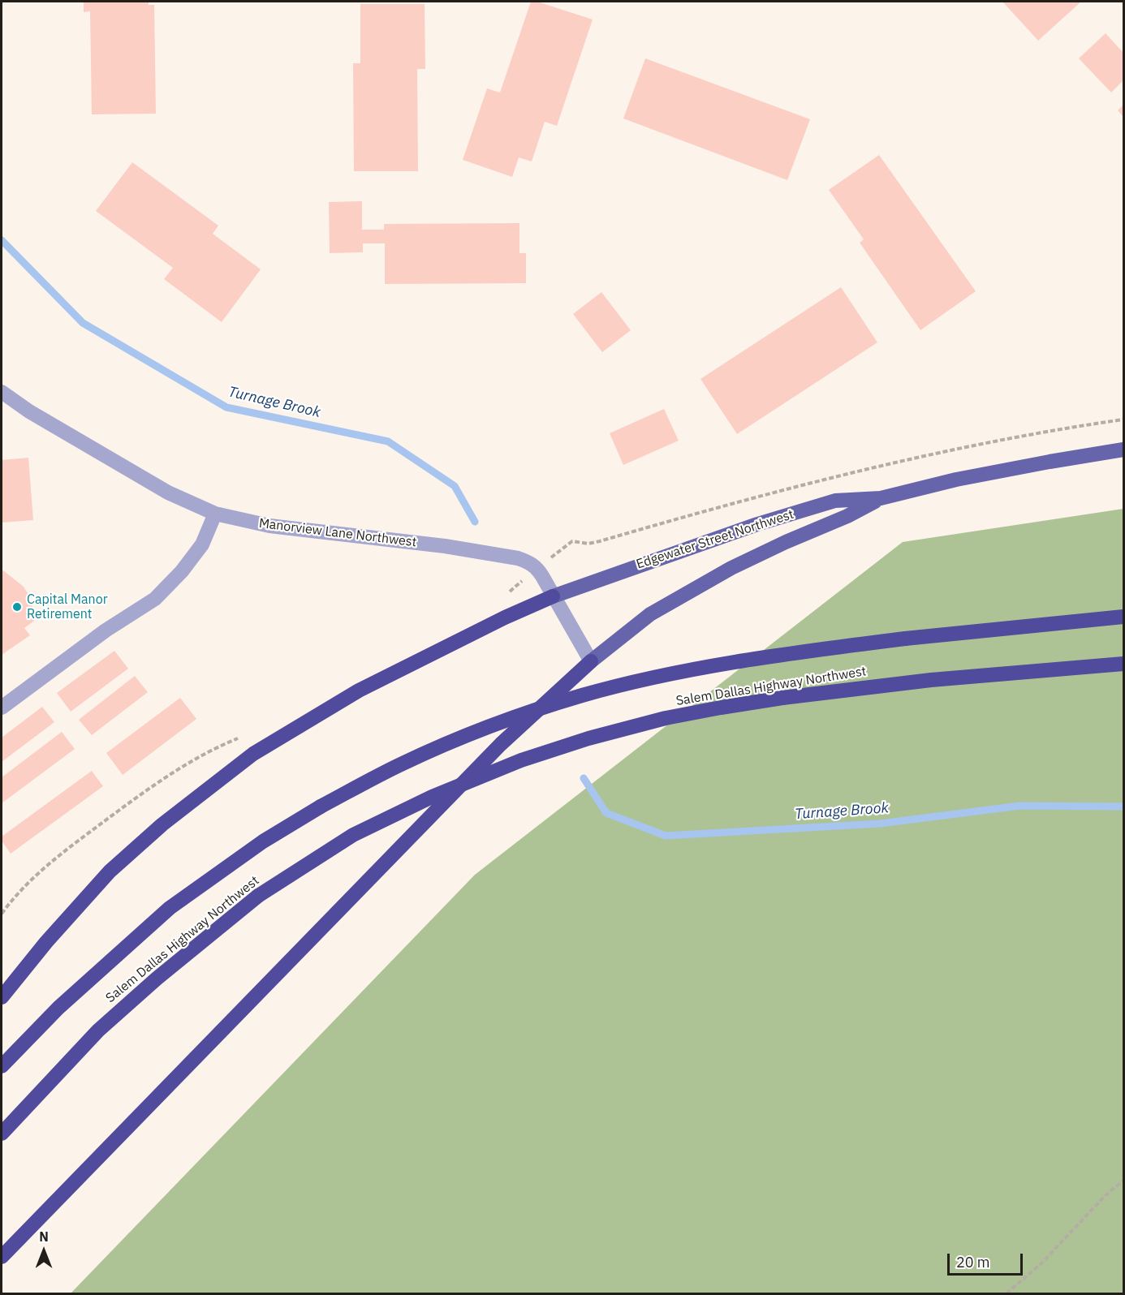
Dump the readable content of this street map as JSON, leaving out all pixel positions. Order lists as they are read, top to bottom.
{
  "streets": {
    "highway": ["Salem Dallas Highway Northwest"],
    "main road": ["Edgewater Street Northwest"],
    "street": ["Manorview Lane Northwest"]
  },
  "crossings": [
    ["Manorview Lane Northwest", "Edgewater Street Northwest"]
  ],
  "water": ["Turnage Brook"],
  "places": ["Capital Manor Retirement"],
  "scale_bar": "20 m",
  "north": "top"
}
